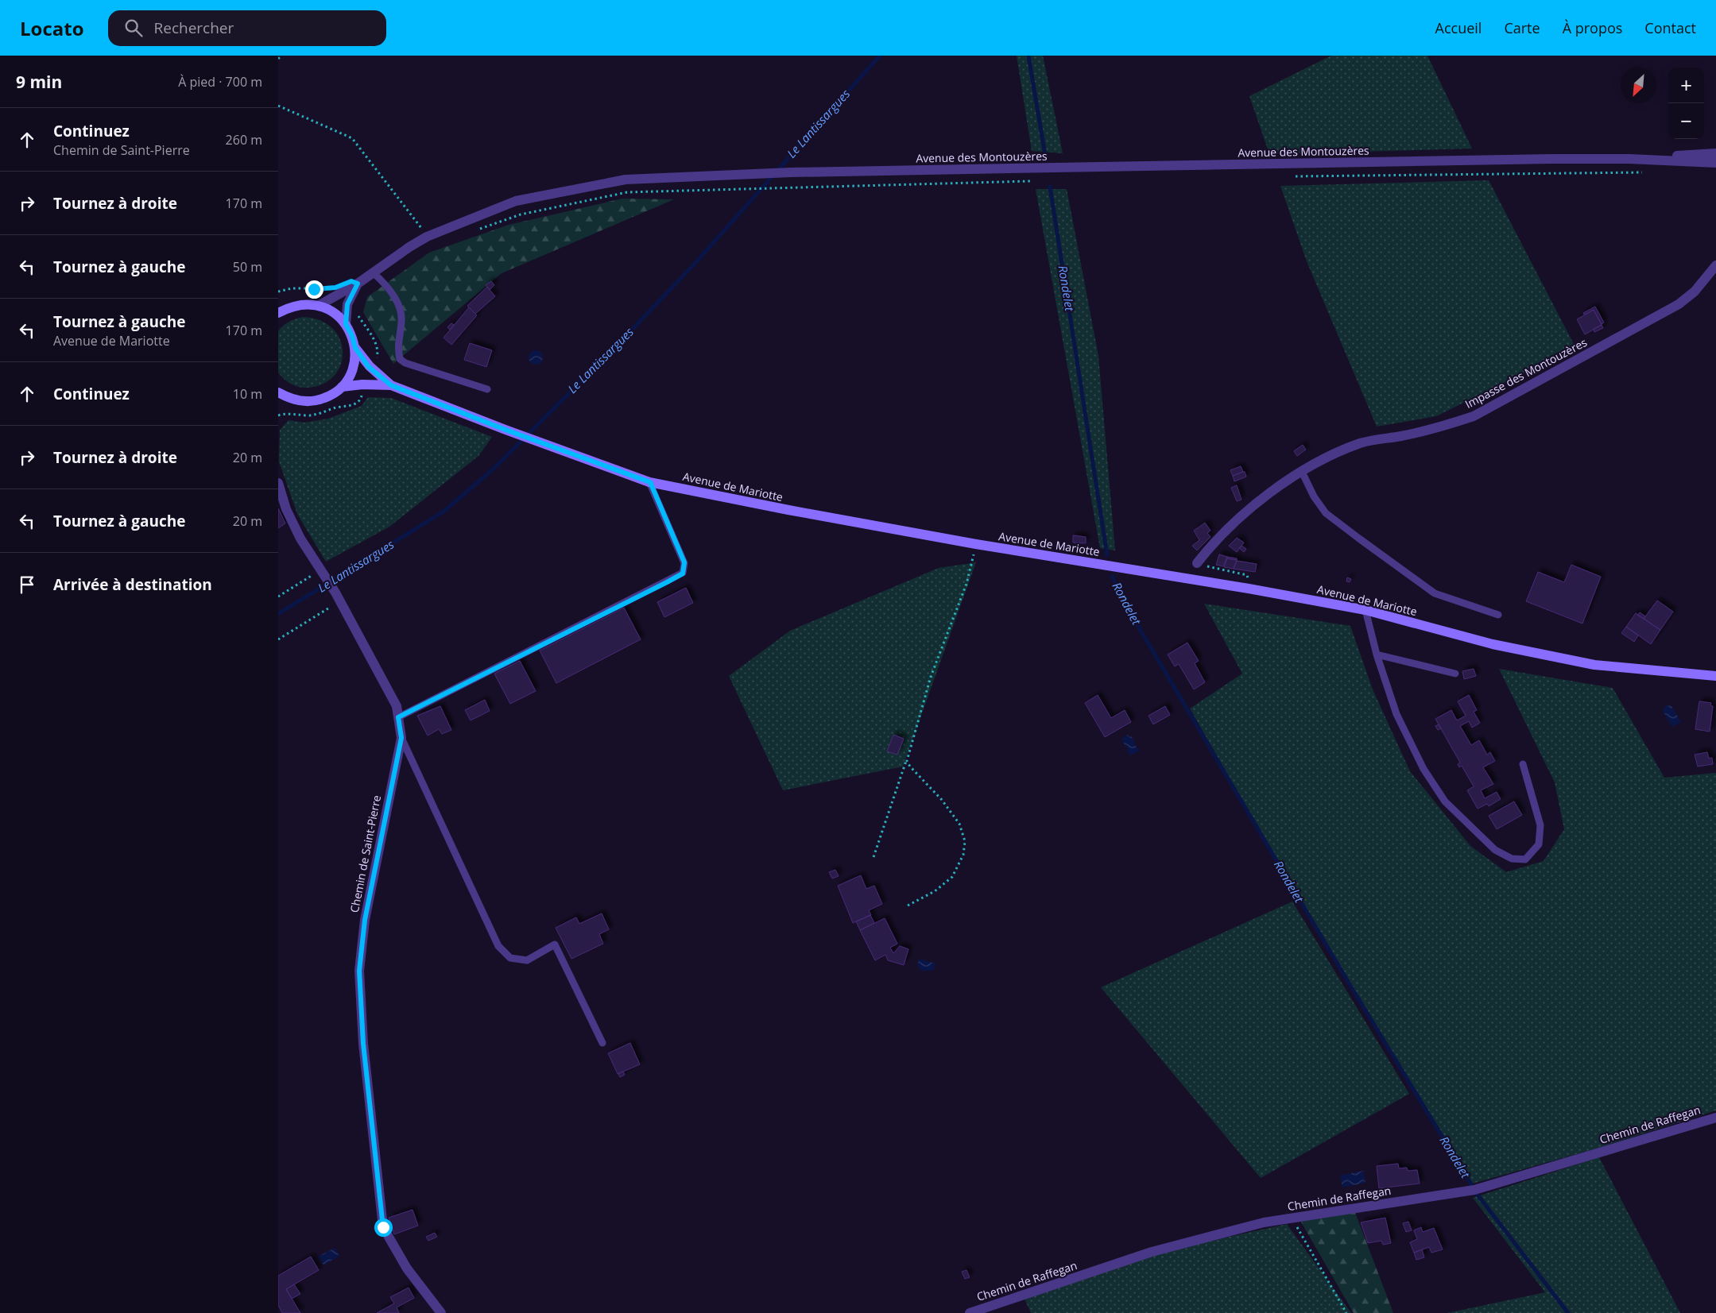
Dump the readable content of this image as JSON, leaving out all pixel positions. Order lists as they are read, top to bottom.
{
  "streets": {
    "main road": ["Avenue de Mariotte"],
    "street": [
      "Avenue des Montouzères",
      "Impasse des Montouzères",
      "Chemin de Saint-Pierre",
      "Chemin de Raffegan"
    ]
  },
  "water": ["Le Lantissargues", "Rondelet"],
  "north": "bottom left",
  "page": {
    "header": "Locato",
    "search": "Rechercher",
    "nav": [
      "Accueil",
      "Carte",
      "À propos",
      "Contact"
    ],
    "heading": ["9 min", "À pied · 700 m"],
    "map_buttons": ["+", "−"],
    "list": [
      ["Continuez", "Chemin de Saint-Pierre", "260 m"],
      ["Tournez à droite", "170 m"],
      ["Tournez à gauche", "50 m"],
      ["Tournez à gauche", "Avenue de Mariotte", "170 m"],
      ["Continuez", "10 m"],
      ["Tournez à droite", "20 m"],
      ["Tournez à gauche", "20 m"],
      "Arrivée à destination"
    ]
  }
}
